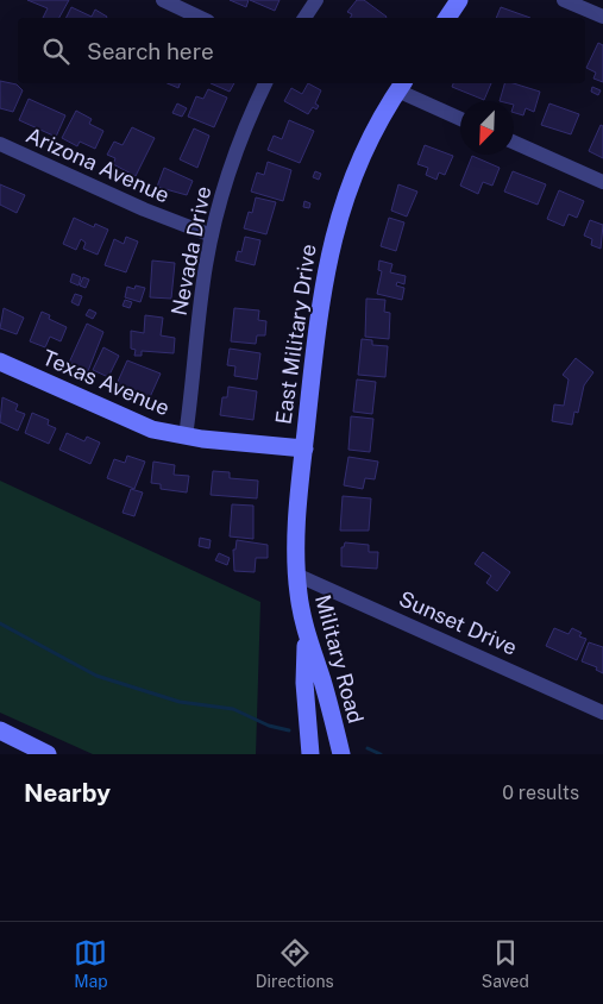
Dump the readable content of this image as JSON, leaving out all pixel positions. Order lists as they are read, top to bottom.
{
  "streets": {
    "street": [
      "Arizona Avenue",
      "Nevada Drive",
      "East Military Drive",
      "Texas Avenue",
      "Sunset Drive",
      "Military Road"
    ]
  },
  "crossings": [
    ["Arizona Avenue", "Nevada Drive"],
    ["Nevada Drive", "Texas Avenue"],
    ["East Military Drive", "Texas Avenue"],
    ["East Military Drive", "Sunset Drive"],
    ["East Military Drive", "Military Road"],
    ["Sunset Drive", "Military Road"]
  ],
  "north": "bottom left",
  "page": {
    "search": "Search here",
    "heading": ["Nearby", "0 results"],
    "nav": ["Map", "Directions", "Saved"]
  }
}
